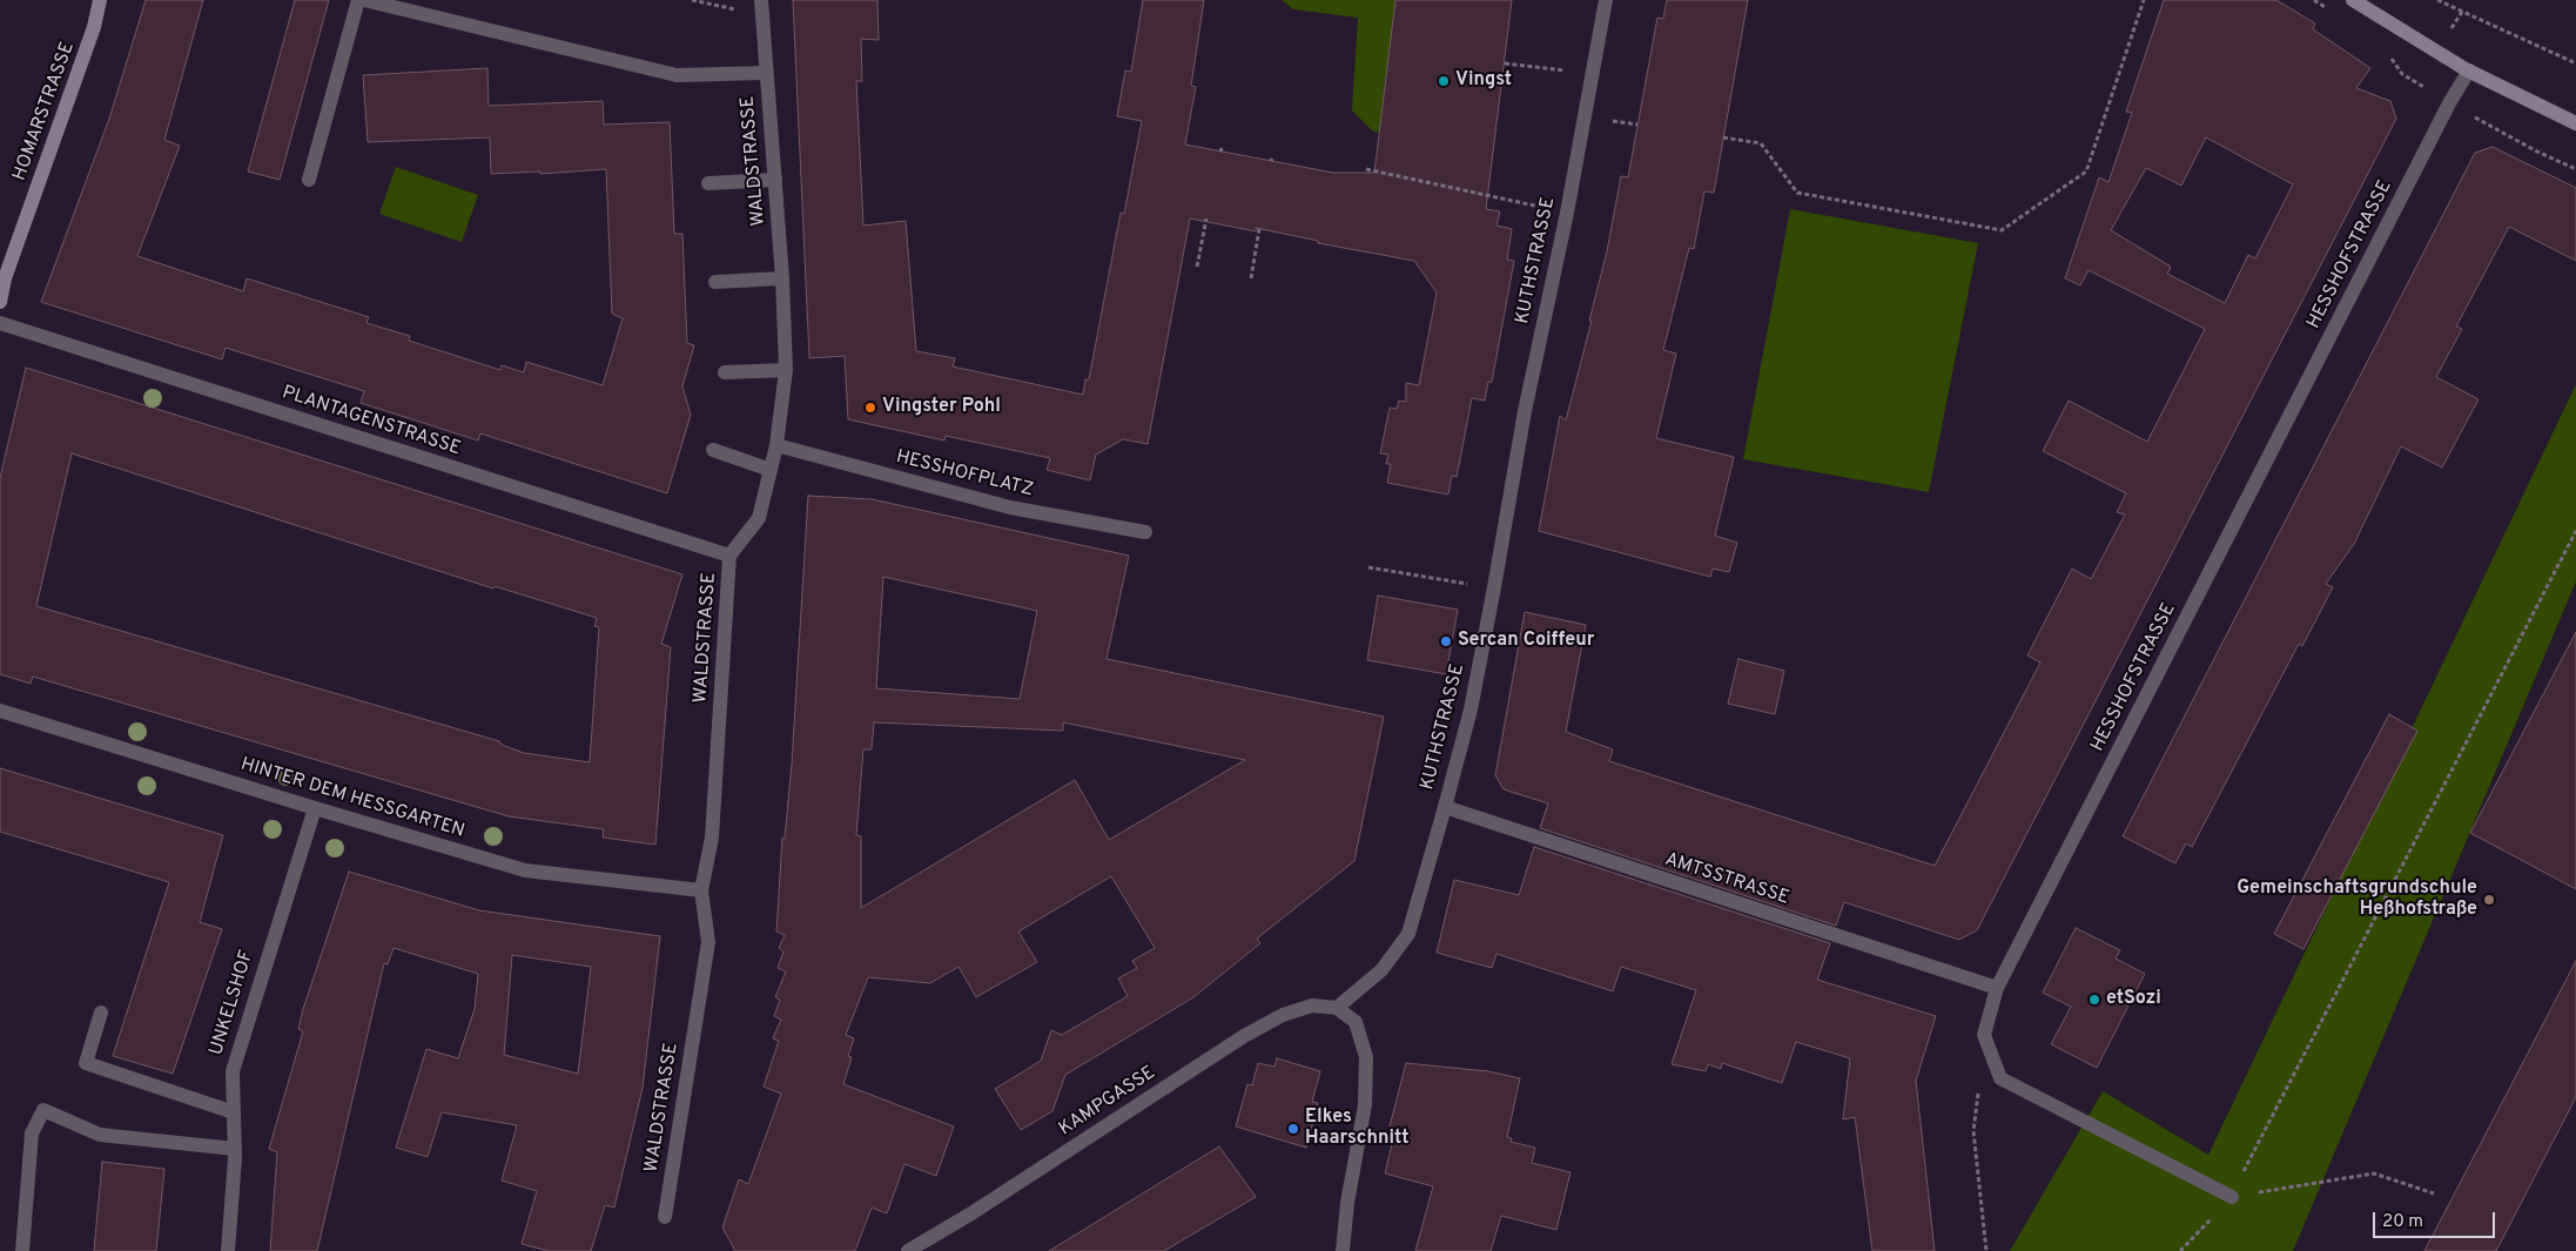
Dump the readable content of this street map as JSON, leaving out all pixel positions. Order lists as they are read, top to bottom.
{
  "streets": {
    "street": [
      "HOMARSTRASSE",
      "WALDSTRASSE",
      "HESSHOFSTRASSE",
      "KUTHSTRASSE",
      "PLANTAGENSTRASSE",
      "HESSHOFPLATZ",
      "HINTER DEM HESSGARTEN",
      "AMTSSTRASSE",
      "UNKELSHOF",
      "KAMPGASSE"
    ]
  },
  "crossings": [
    ["WALDSTRASSE", "PLANTAGENSTRASSE"],
    ["WALDSTRASSE", "HESSHOFPLATZ"],
    ["WALDSTRASSE", "HINTER DEM HESSGARTEN"],
    ["HESSHOFSTRASSE", "AMTSSTRASSE"],
    ["KUTHSTRASSE", "AMTSSTRASSE"],
    ["KUTHSTRASSE", "KAMPGASSE"],
    ["HINTER DEM HESSGARTEN", "UNKELSHOF"]
  ],
  "places": [
    "Vingst",
    "Vingster Pohl",
    "Sercan Coiffeur",
    "Gemeinschaftsgrundschule Heßhofstraße",
    "etSozi",
    "Elkes Haarschnitt"
  ],
  "scale_bar": "20 m"
}
